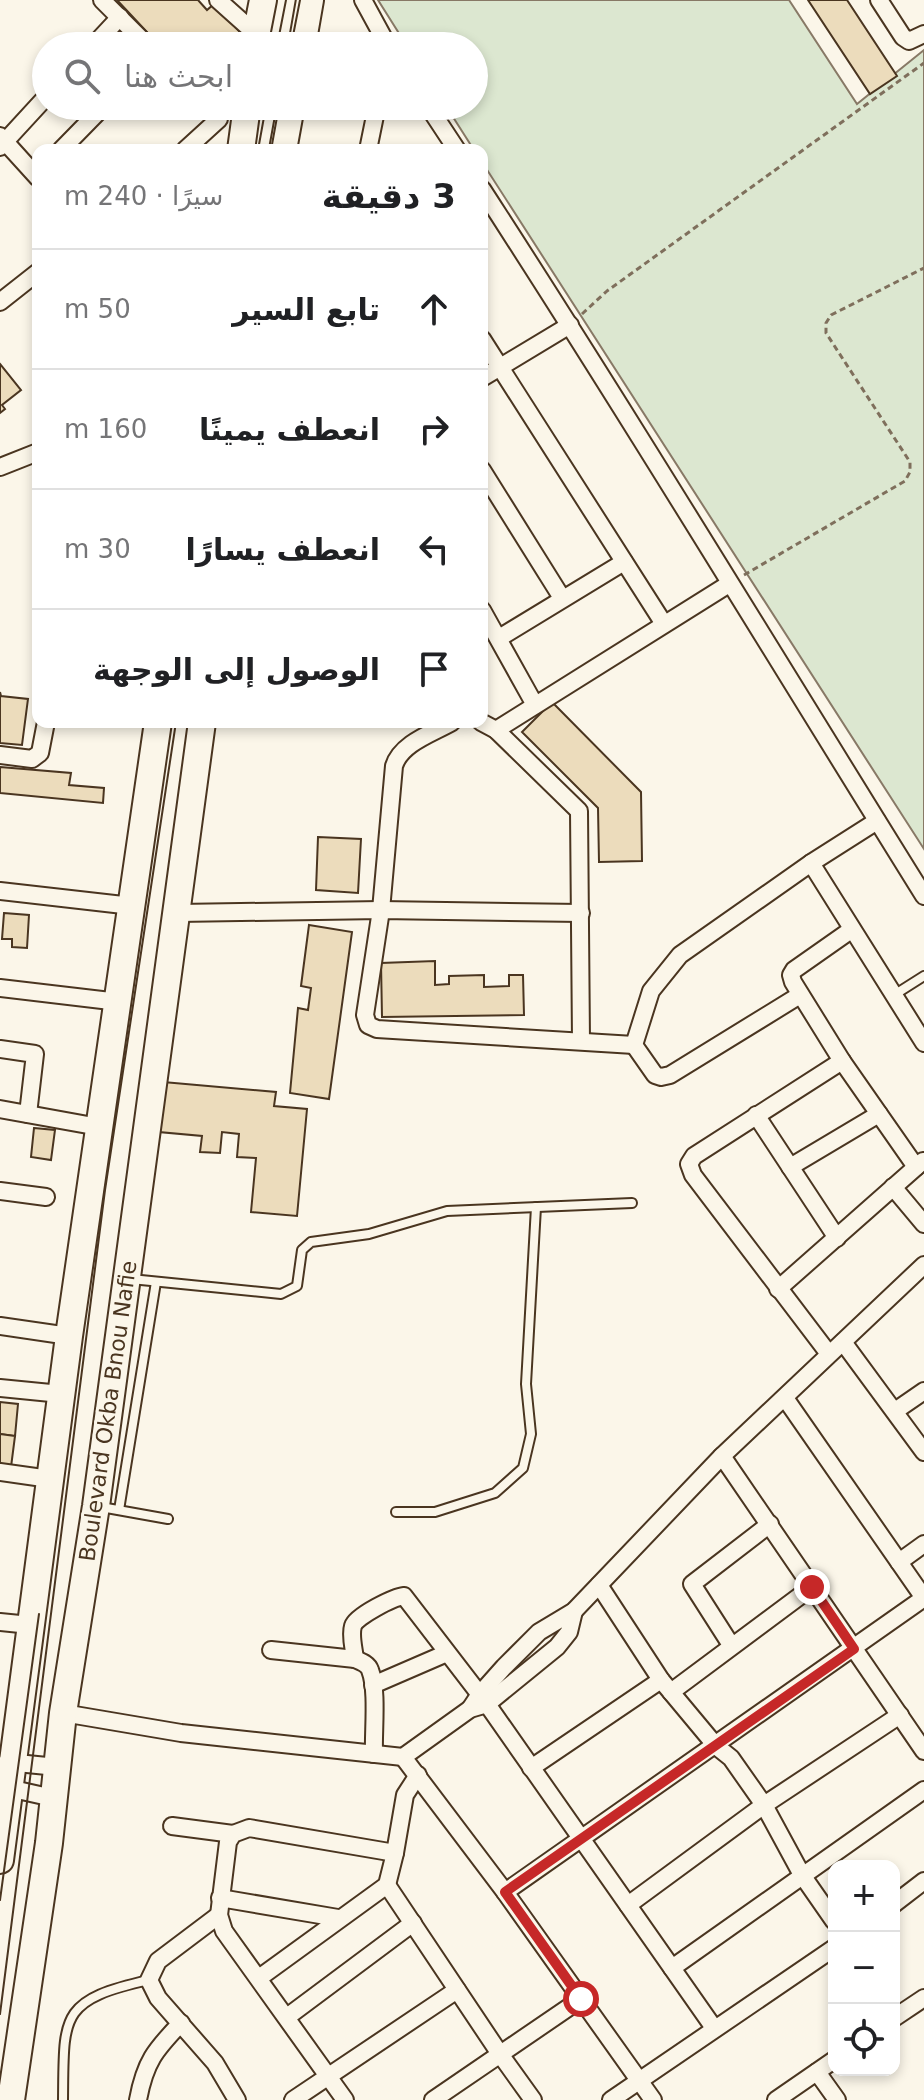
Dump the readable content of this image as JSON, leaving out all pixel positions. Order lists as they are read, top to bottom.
{
  "streets": {
    "main road": ["Boulevard Okba Bnou Nafie"]
  },
  "page": {
    "search": "ابحث هنا",
    "heading": ["3 دقيقة", "سيرًا · 240 m"],
    "list": [
      ["تابع السير", "50 m"],
      ["انعطف يمينًا", "160 m"],
      ["انعطف يسارًا", "30 m"],
      "الوصول إلى الوجهة"
    ],
    "map_buttons": ["+", "−"]
  }
}
